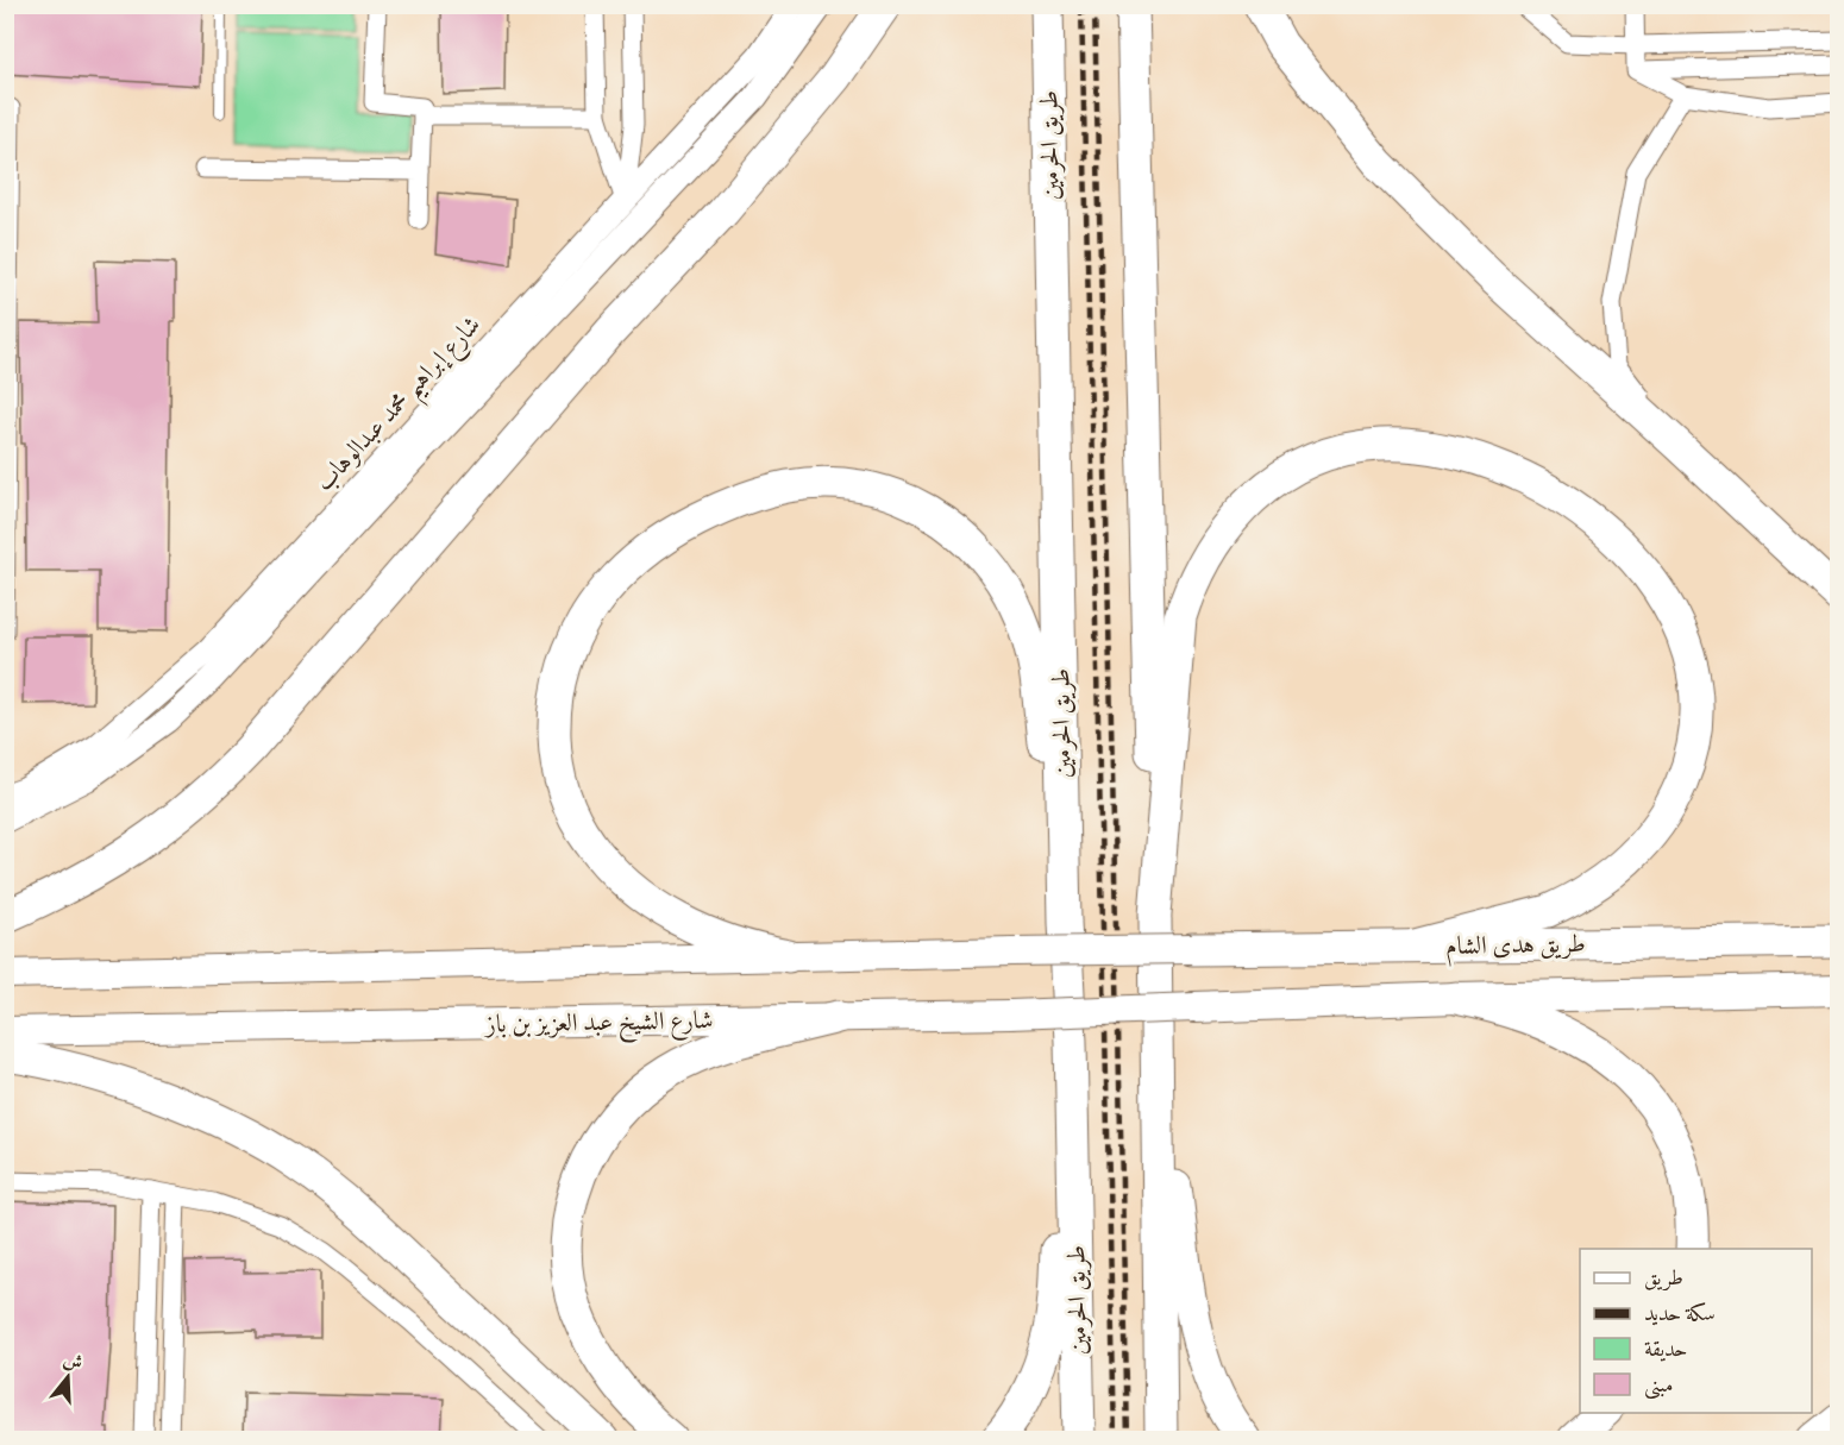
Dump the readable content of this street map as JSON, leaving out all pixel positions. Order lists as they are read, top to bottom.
{
  "streets": {
    "highway": ["طريق الحرمين", "طريق هدى الشام"],
    "main road": ["شارع الشيخ عبد العزيز بن باز"],
    "street": ["شارع إبراهيم محمد عبدالوهاب"]
  },
  "legend": [
    "طريق",
    "سكة حديد",
    "حديقة",
    "مبنى"
  ],
  "north": "top"
}
